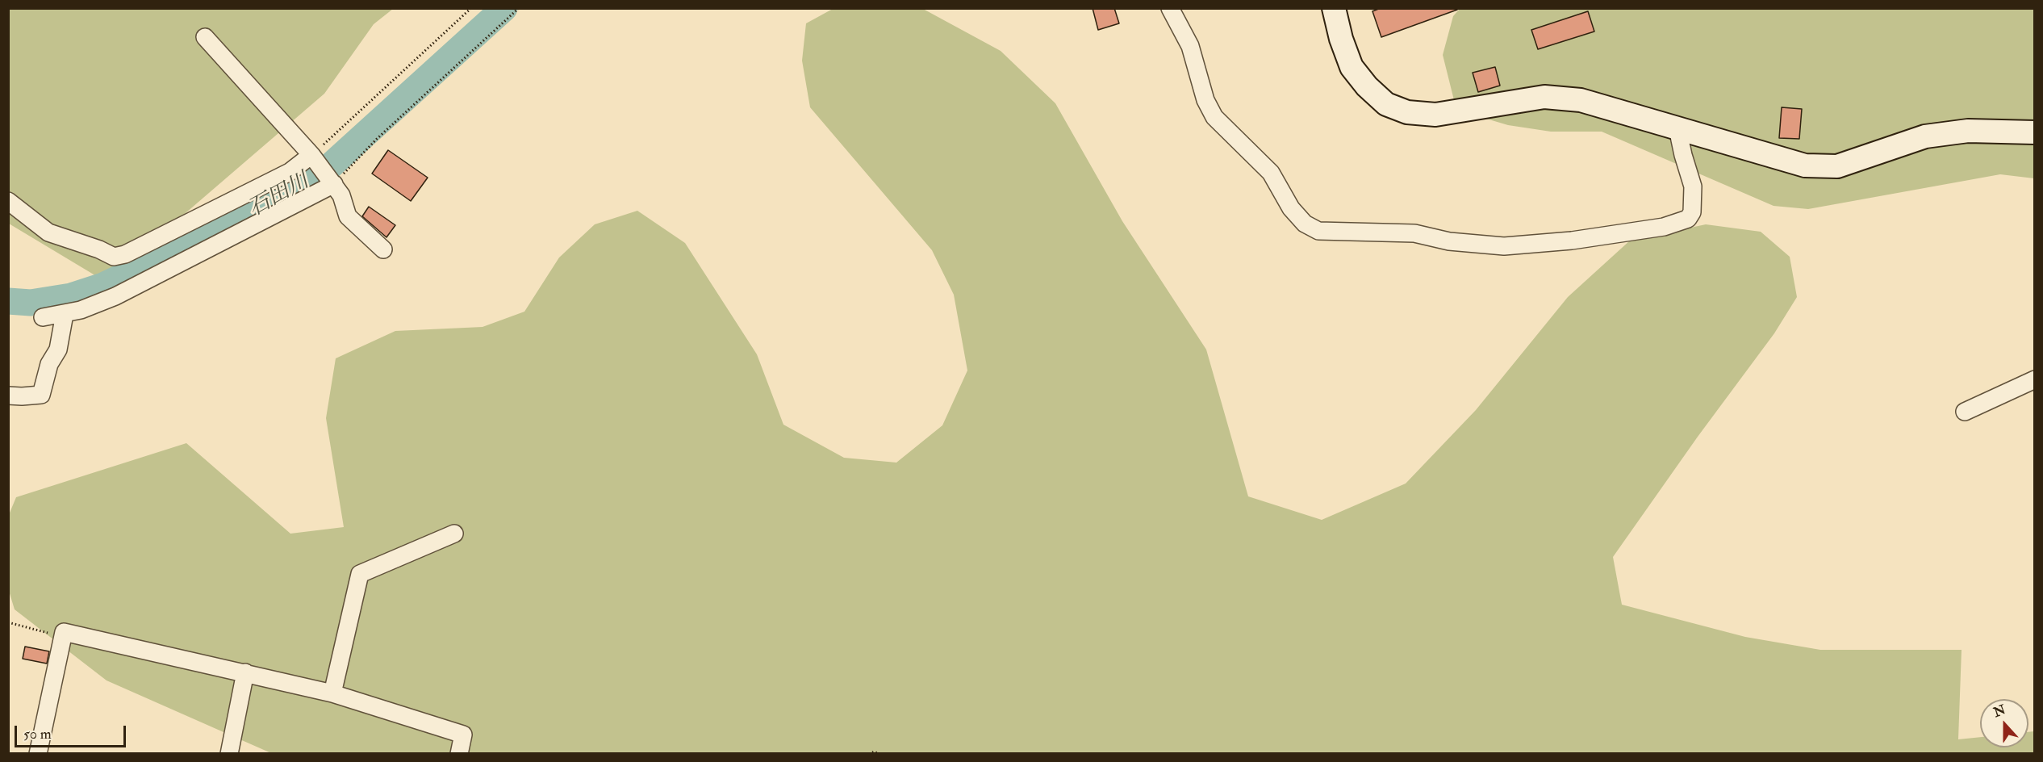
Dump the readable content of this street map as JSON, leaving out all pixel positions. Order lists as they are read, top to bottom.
{
  "water": ["石田川"],
  "scale_bar": "50 m",
  "north": "top"
}
